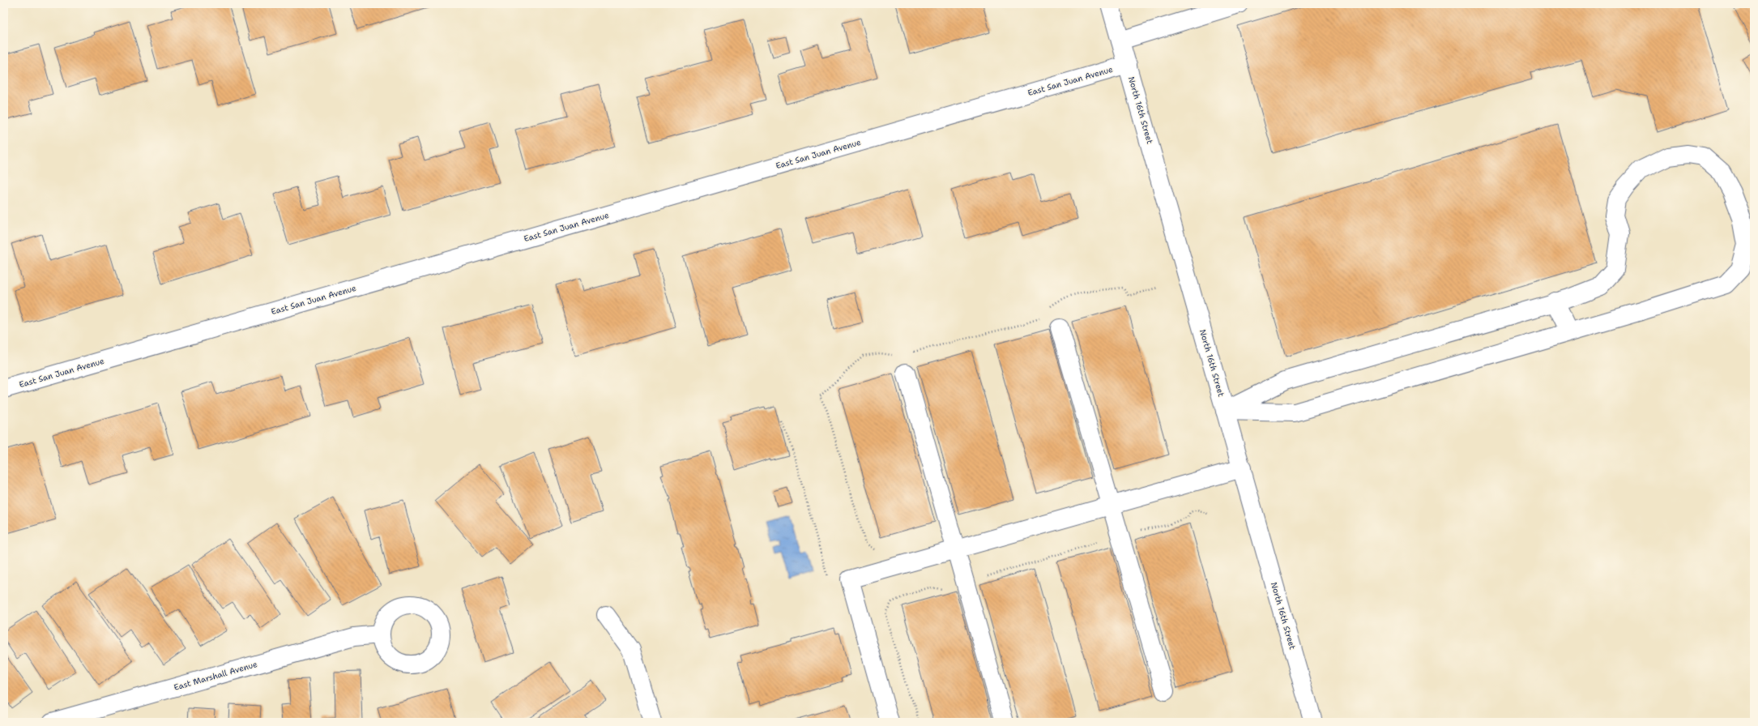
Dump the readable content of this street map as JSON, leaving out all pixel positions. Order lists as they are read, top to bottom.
{
  "streets": {
    "street": ["East San Juan Avenue", "North 16th Street", "East Marshall Avenue"]
  },
  "crossings": [
    ["East San Juan Avenue", "North 16th Street"]
  ]
}
